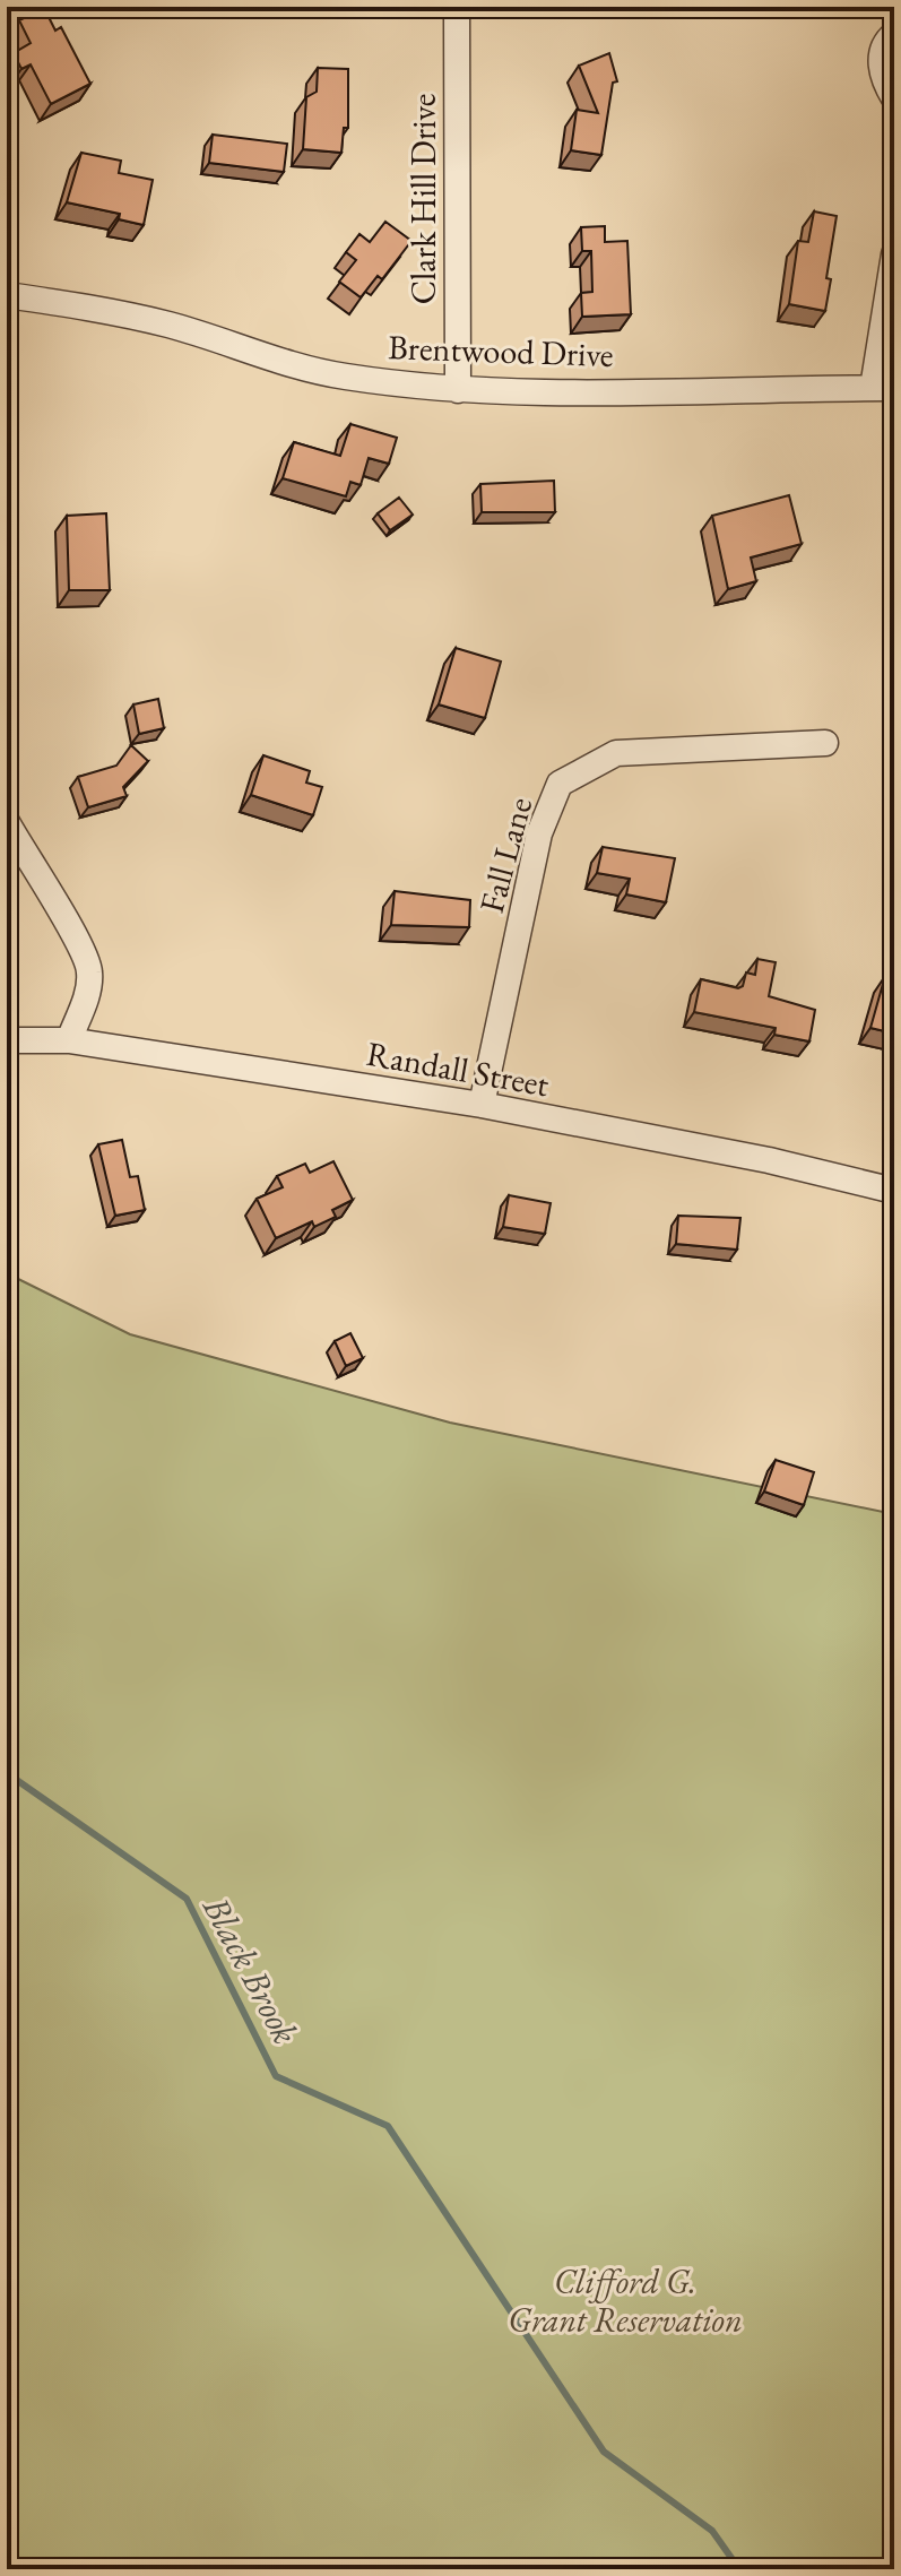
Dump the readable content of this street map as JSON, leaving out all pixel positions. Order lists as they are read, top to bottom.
{
  "streets": {
    "street": [
      "Clark Hill Drive",
      "Brentwood Drive",
      "Fall Lane",
      "Randall Street"
    ]
  },
  "crossings": [
    ["Clark Hill Drive", "Brentwood Drive"],
    ["Fall Lane", "Randall Street"]
  ],
  "water": ["Black Brook"],
  "parks": ["Clifford G. Grant Reservation"]
}
